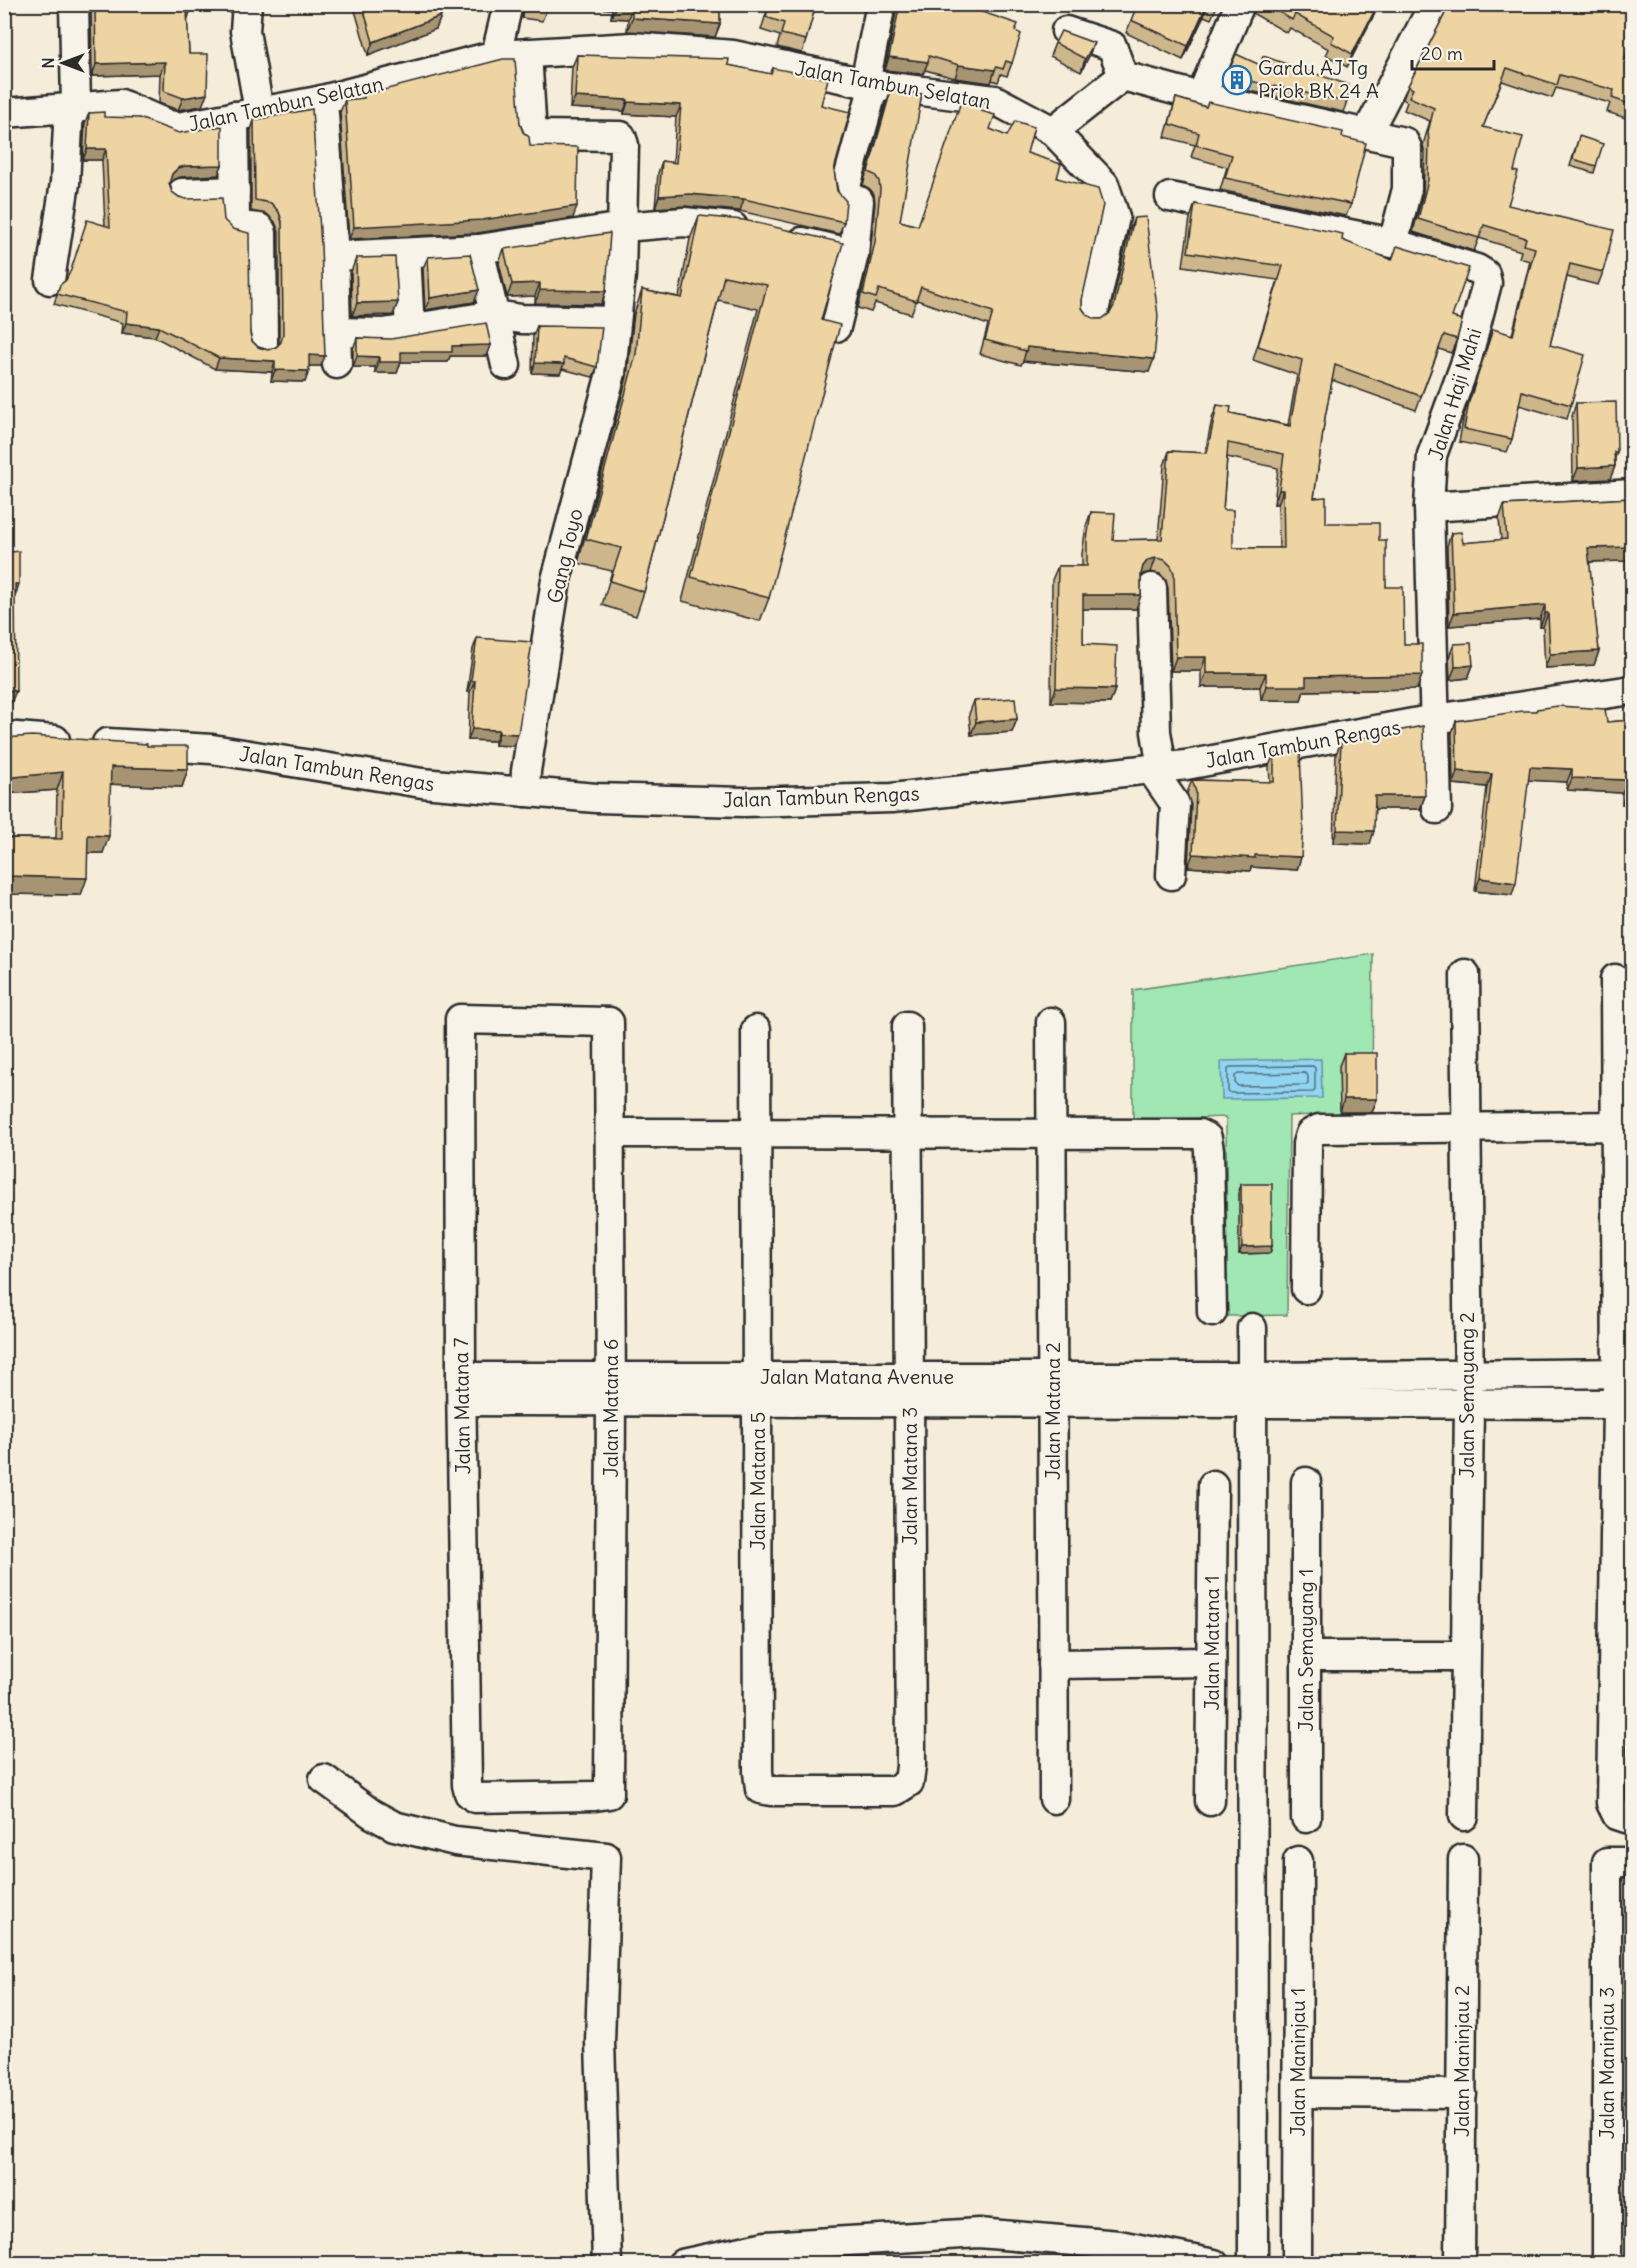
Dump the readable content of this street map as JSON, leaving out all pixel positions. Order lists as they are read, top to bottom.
{
  "streets": {
    "street": [
      "Jalan Tambun Selatan",
      "Jalan Haji Mahi",
      "Gang Toyo",
      "Jalan Tambun Rengas",
      "Jalan Matana Avenue",
      "Jalan Semayang 2",
      "Jalan Matana 7",
      "Jalan Matana 6",
      "Jalan Matana 2",
      "Jalan Matana 3",
      "Jalan Matana 5",
      "Jalan Matana 1",
      "Jalan Semayang 1",
      "Jalan Maninjau 2",
      "Jalan Maninjau 1",
      "Jalan Maninjau 3"
    ]
  },
  "crossings": [
    ["Jalan Tambun Selatan", "Gang Toyo"],
    ["Jalan Haji Mahi", "Jalan Tambun Rengas"],
    ["Gang Toyo", "Jalan Tambun Rengas"],
    ["Jalan Matana Avenue", "Jalan Matana 7"],
    ["Jalan Matana Avenue", "Jalan Matana 6"],
    ["Jalan Matana Avenue", "Jalan Matana 2"],
    ["Jalan Matana Avenue", "Jalan Matana 3"],
    ["Jalan Matana Avenue", "Jalan Matana 5"],
    ["Jalan Matana 7", "Jalan Matana 6"],
    ["Jalan Matana 3", "Jalan Matana 5"]
  ],
  "places": {
    "building": ["Gardu AJ Tg Priok BK 24 A"]
  },
  "scale_bar": "20 m",
  "north": "left"
}
